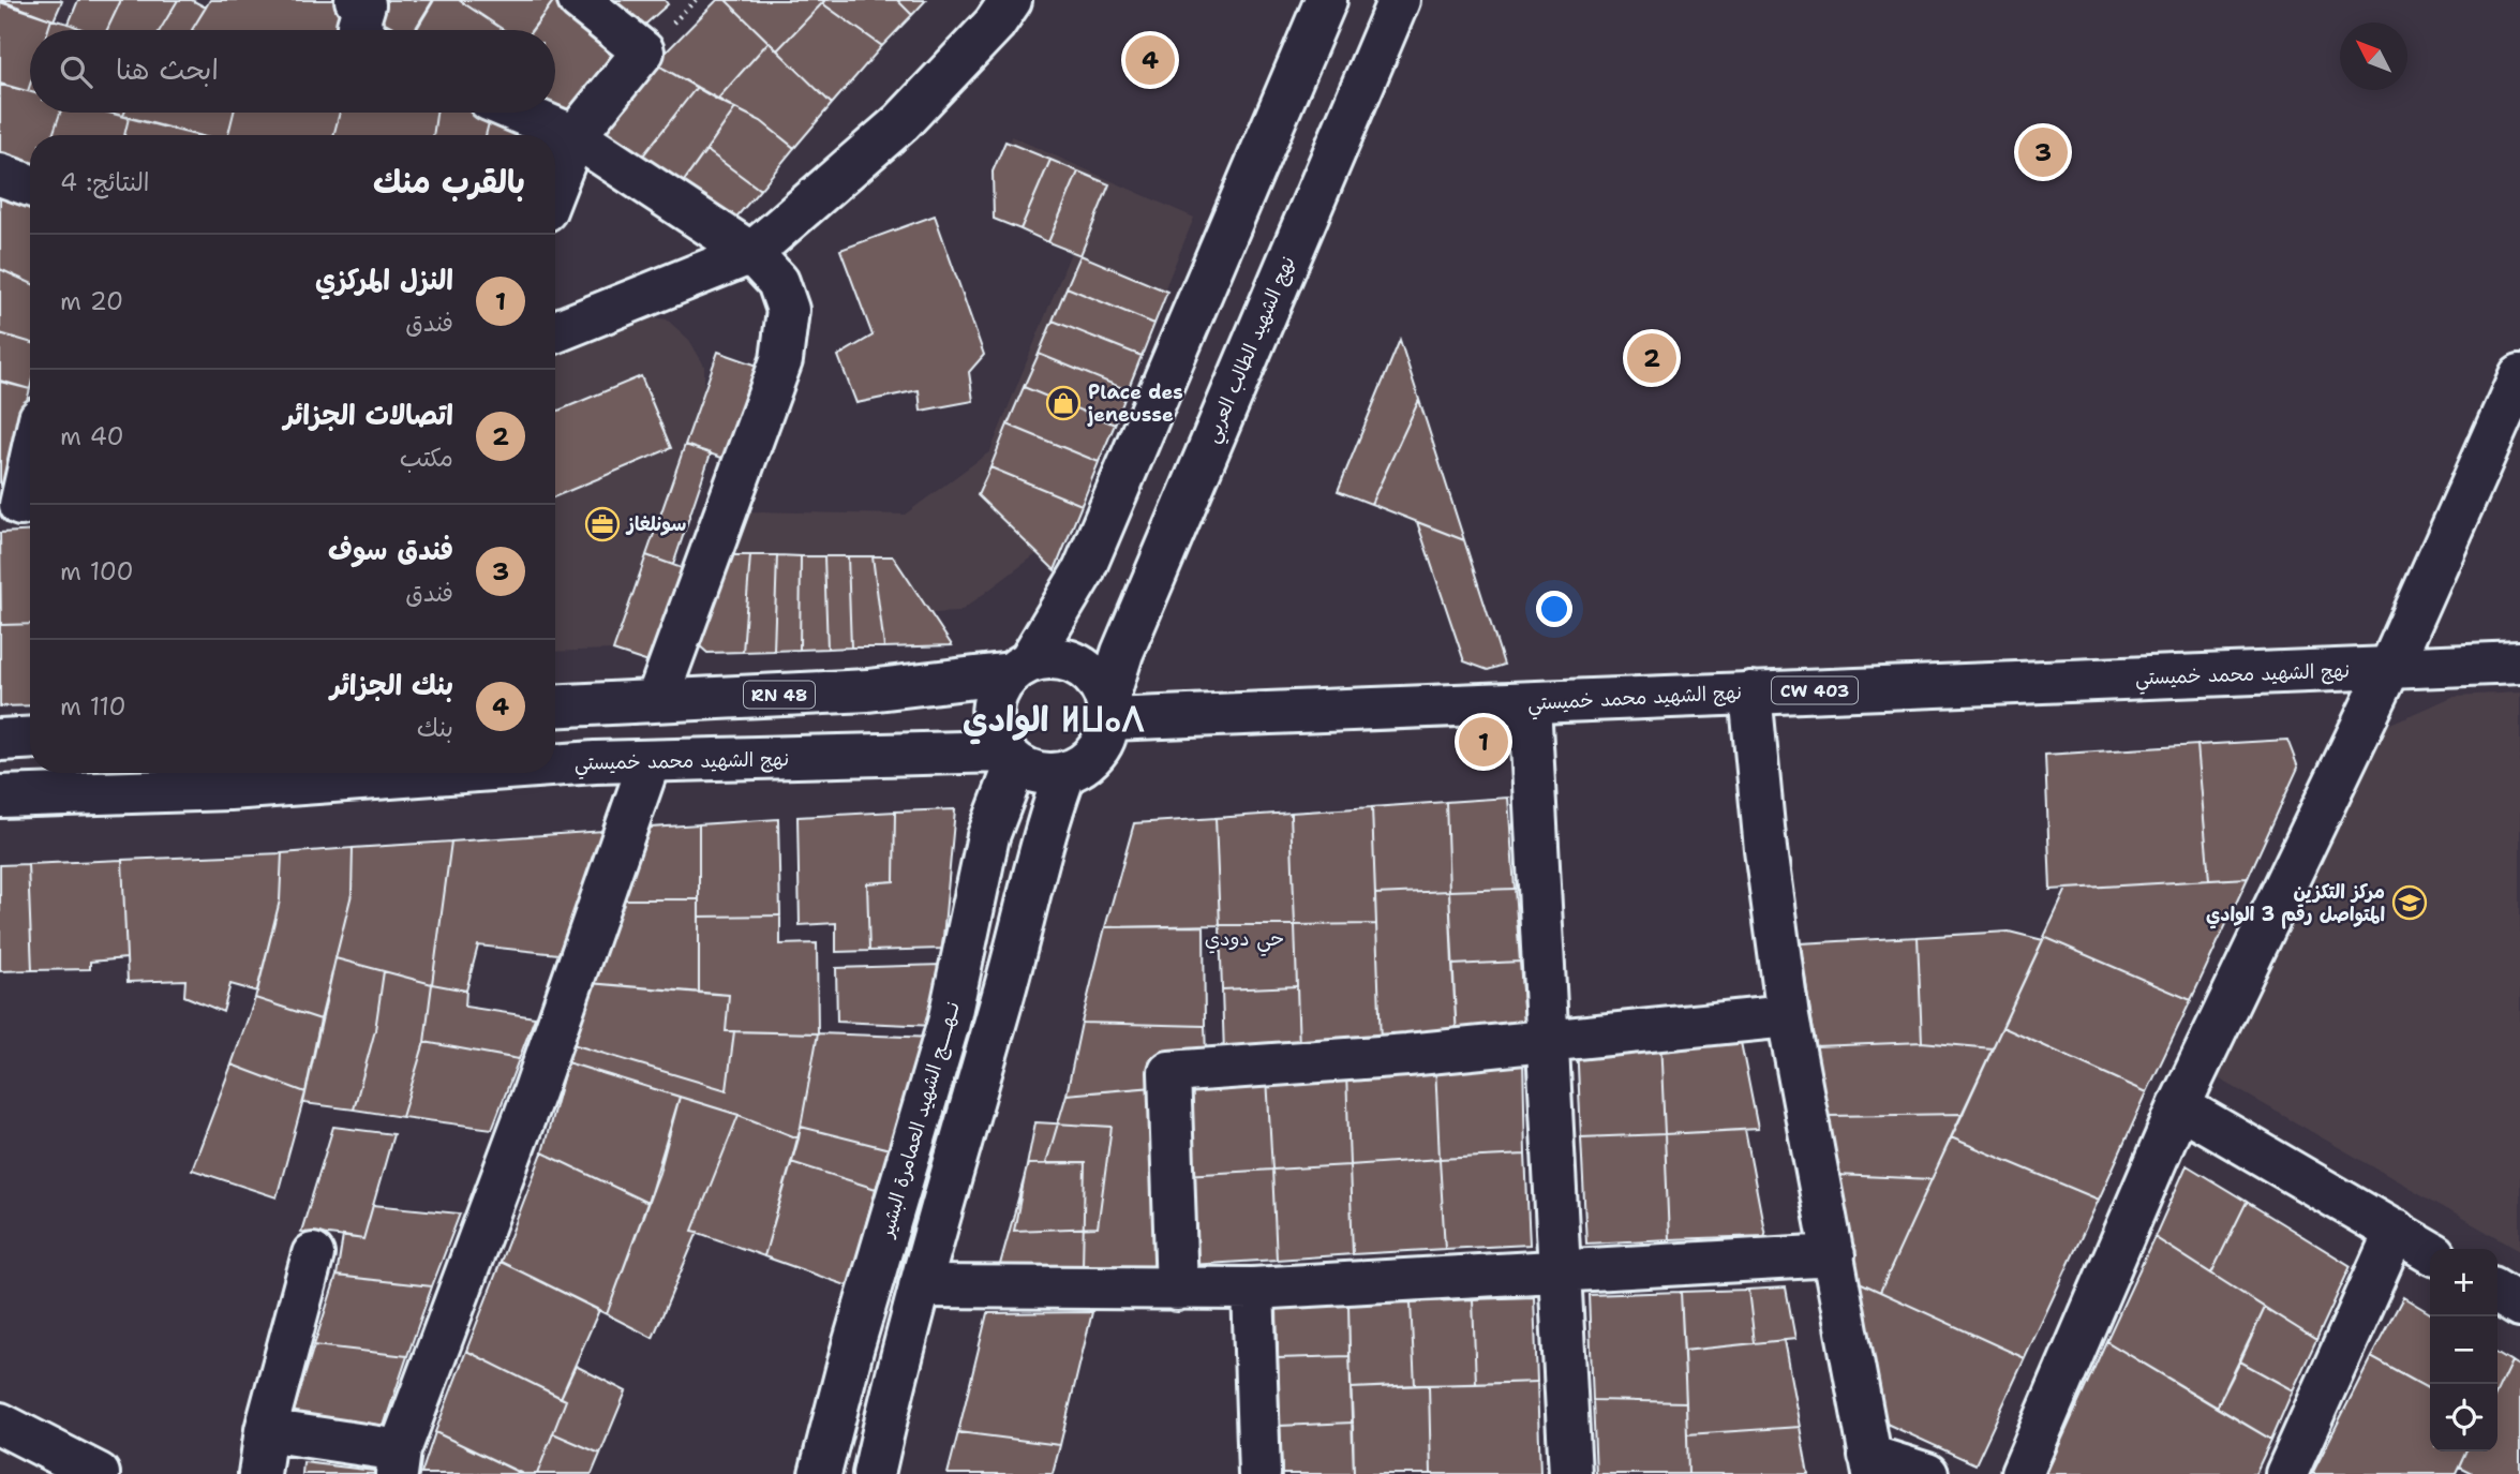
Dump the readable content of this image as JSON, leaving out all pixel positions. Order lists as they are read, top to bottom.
{
  "streets": {
    "street": [
      "نهج الشهيد الطالب العربي",
      "نهج الشهيد محمد خميستي",
      "CW 403",
      "RN 48",
      "نــهـــــج الشهيد العمامرة البشير"
    ]
  },
  "crossings": [
    ["نهج الشهيد الطالب العربي", "نهج الشهيد محمد خميستي"],
    ["نهج الشهيد الطالب العربي", "RN 48"],
    ["نهج الشهيد الطالب العربي", "نــهـــــج الشهيد العمامرة البشير"],
    ["نهج الشهيد محمد خميستي", "RN 48"],
    ["نهج الشهيد محمد خميستي", "نــهـــــج الشهيد العمامرة البشير"],
    ["RN 48", "نــهـــــج الشهيد العمامرة البشير"]
  ],
  "districts": ["الوادي ⵍⵡⴰⴷ", "حي دودي"],
  "places": {
    "shop": ["Place des jeneusse"],
    "office": ["سونلغاز"],
    "school or university": ["مركز التكزين المتواصل رقم 3 الوادي"]
  },
  "north": "top left",
  "page": {
    "search": "ابحث هنا",
    "pins": [
      "4",
      "3",
      "2",
      "1"
    ],
    "heading": ["بالقرب منك", "النتائج: 4"],
    "list": [
      {
        "mark": "1",
        "name": "النزل المركزي",
        "note": "فندق",
        "value": "20 m"
      },
      {
        "mark": "2",
        "name": "اتصالات الجزائر",
        "note": "مكتب",
        "value": "40 m"
      },
      {
        "mark": "3",
        "name": "فندق سوف",
        "note": "فندق",
        "value": "100 m"
      },
      {
        "mark": "4",
        "name": "بنك الجزائر",
        "note": "بنك",
        "value": "110 m"
      }
    ],
    "map_buttons": ["+", "−"]
  }
}
